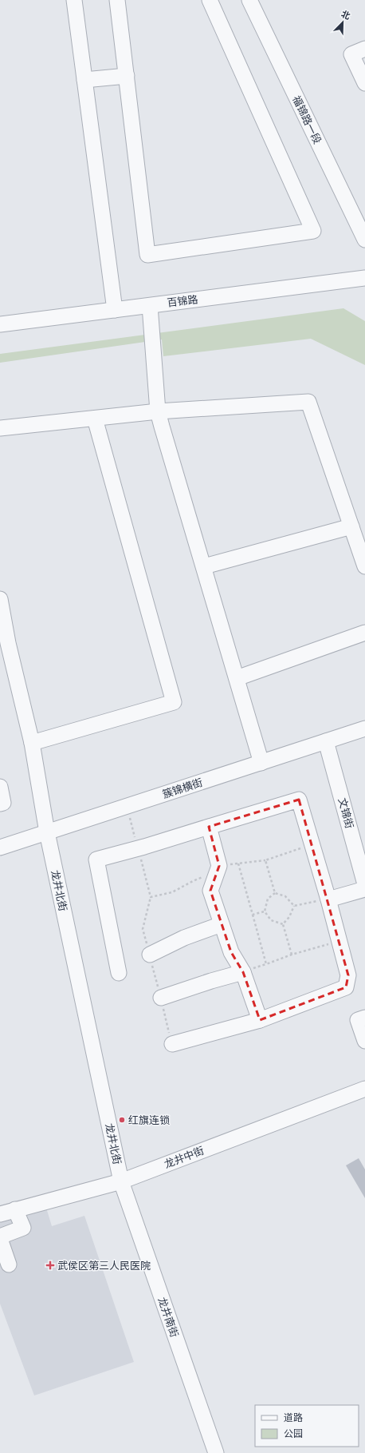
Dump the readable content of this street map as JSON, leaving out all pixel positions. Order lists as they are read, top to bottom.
{
  "streets": {
    "street": [
      "福锦路一段",
      "百锦路",
      "簇锦横街",
      "文锦街",
      "龙井北街",
      "龙井中街",
      "龙井南街"
    ]
  },
  "crossings": [
    ["簇锦横街", "文锦街"],
    ["簇锦横街", "龙井北街"],
    ["龙井北街", "龙井中街"],
    ["龙井北街", "龙井南街"],
    ["龙井中街", "龙井南街"]
  ],
  "places": {
    "other": ["红旗连锁"],
    "health": ["武侯区第三人民医院"]
  },
  "legend": ["道路", "公园"],
  "north": "top right"
}
